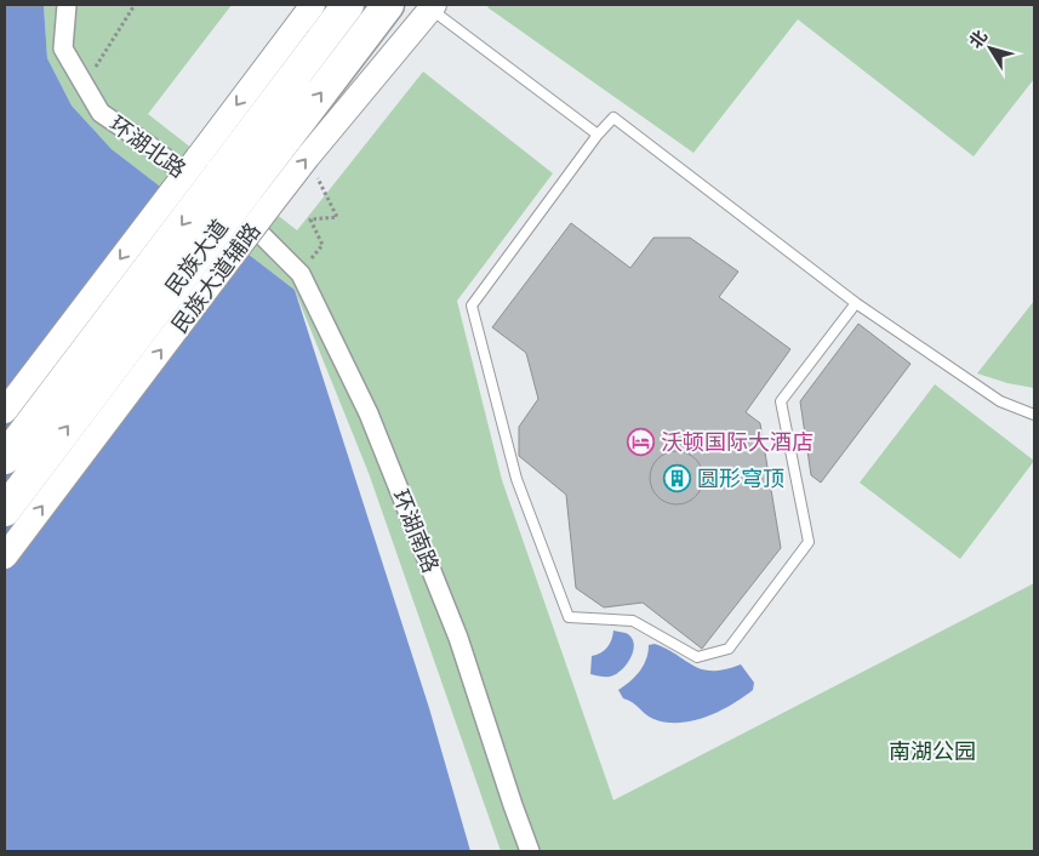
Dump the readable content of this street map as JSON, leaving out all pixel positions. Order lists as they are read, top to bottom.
{
  "streets": {
    "highway": ["民族大道"],
    "street": ["环湖北路", "民族大道辅路", "环湖南路"]
  },
  "crossings": [
    ["环湖北路", "环湖南路"],
    ["民族大道", "民族大道辅路"]
  ],
  "parks": ["南湖公园"],
  "places": {
    "hotel": ["沃顿国际大酒店"],
    "building": ["圆形穹顶"]
  },
  "north": "top left"
}
